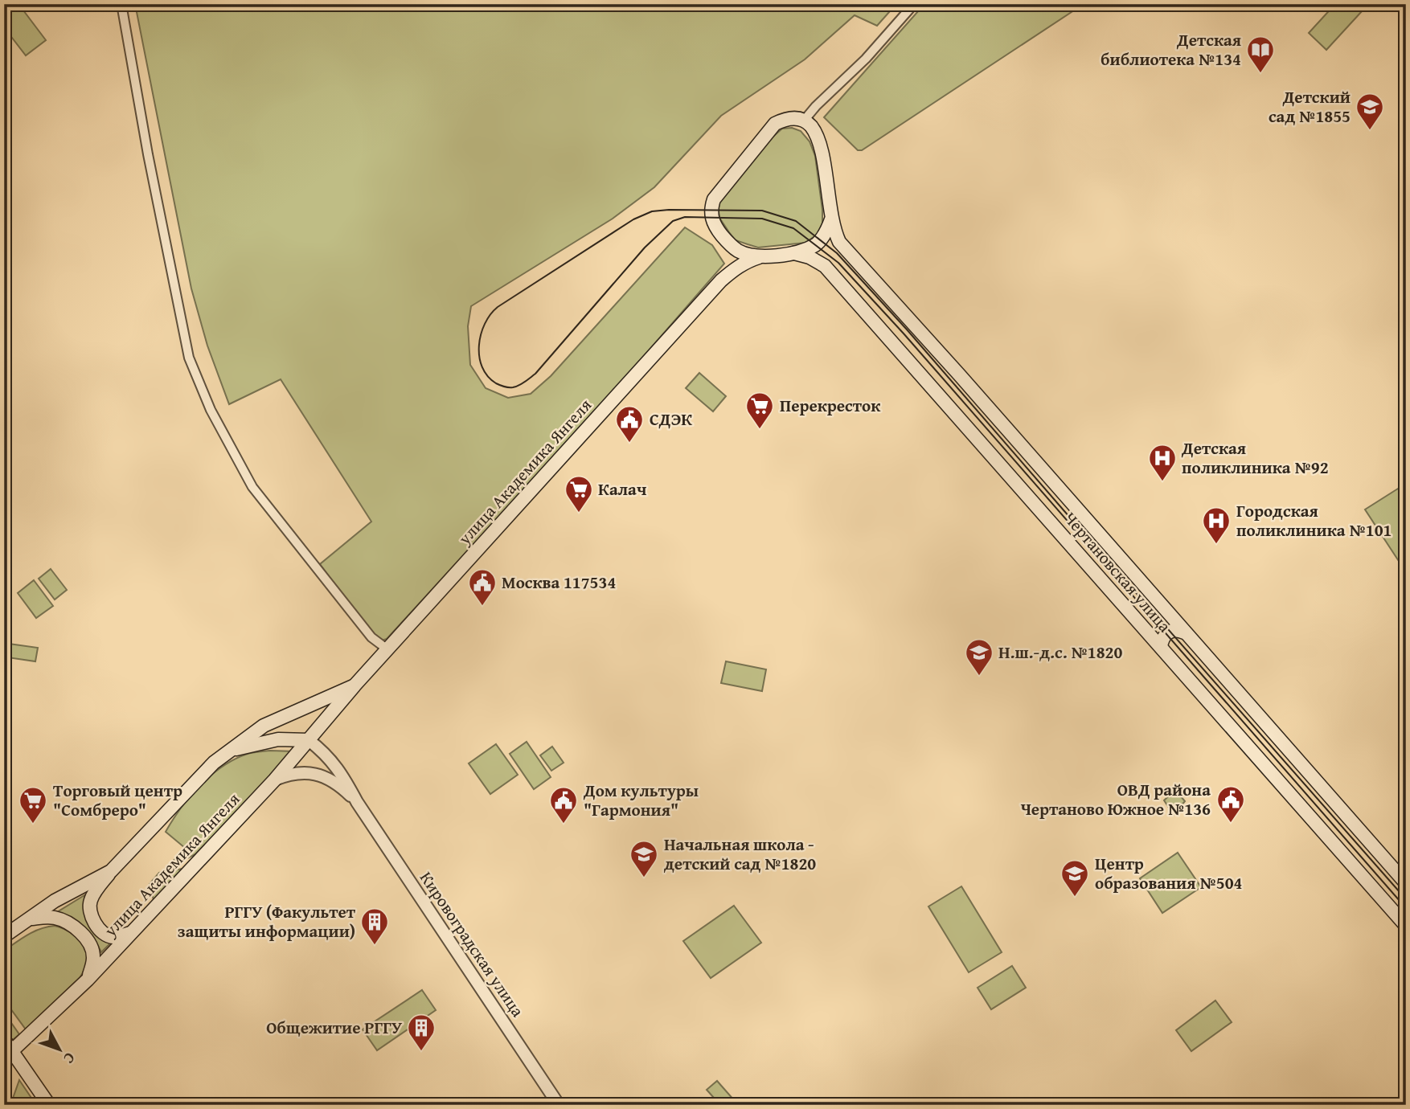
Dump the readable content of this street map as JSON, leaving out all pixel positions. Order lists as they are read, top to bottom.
{
  "streets": {
    "main road": ["улица Академика Янгеля", "Чертановская улица"],
    "street": ["Кировоградская улица"]
  },
  "crossings": [
    ["улица Академика Янгеля", "Кировоградская улица"]
  ],
  "places": {
    "library": ["Детская библиотека №134"],
    "school or university": [
      "Детский сад №1855",
      "Н.ш.-д.с. №1820",
      "Начальная школа - детский сад №1820",
      "Центр образования №504"
    ],
    "supermarket": ["Перекресток", "Калач", "Торговый центр \"Сомбреро\""],
    "public building": [
      "СДЭК",
      "Москва 117534",
      "ОВД района Чертаново Южное №136",
      "Дом культуры \"Гармония\""
    ],
    "hospital": ["Детская поликлиника №92", "Городская поликлиника №101"],
    "building": ["РГГУ (Факультет защиты информации)", "Общежитие РГГУ"]
  },
  "north": "bottom right"
}
